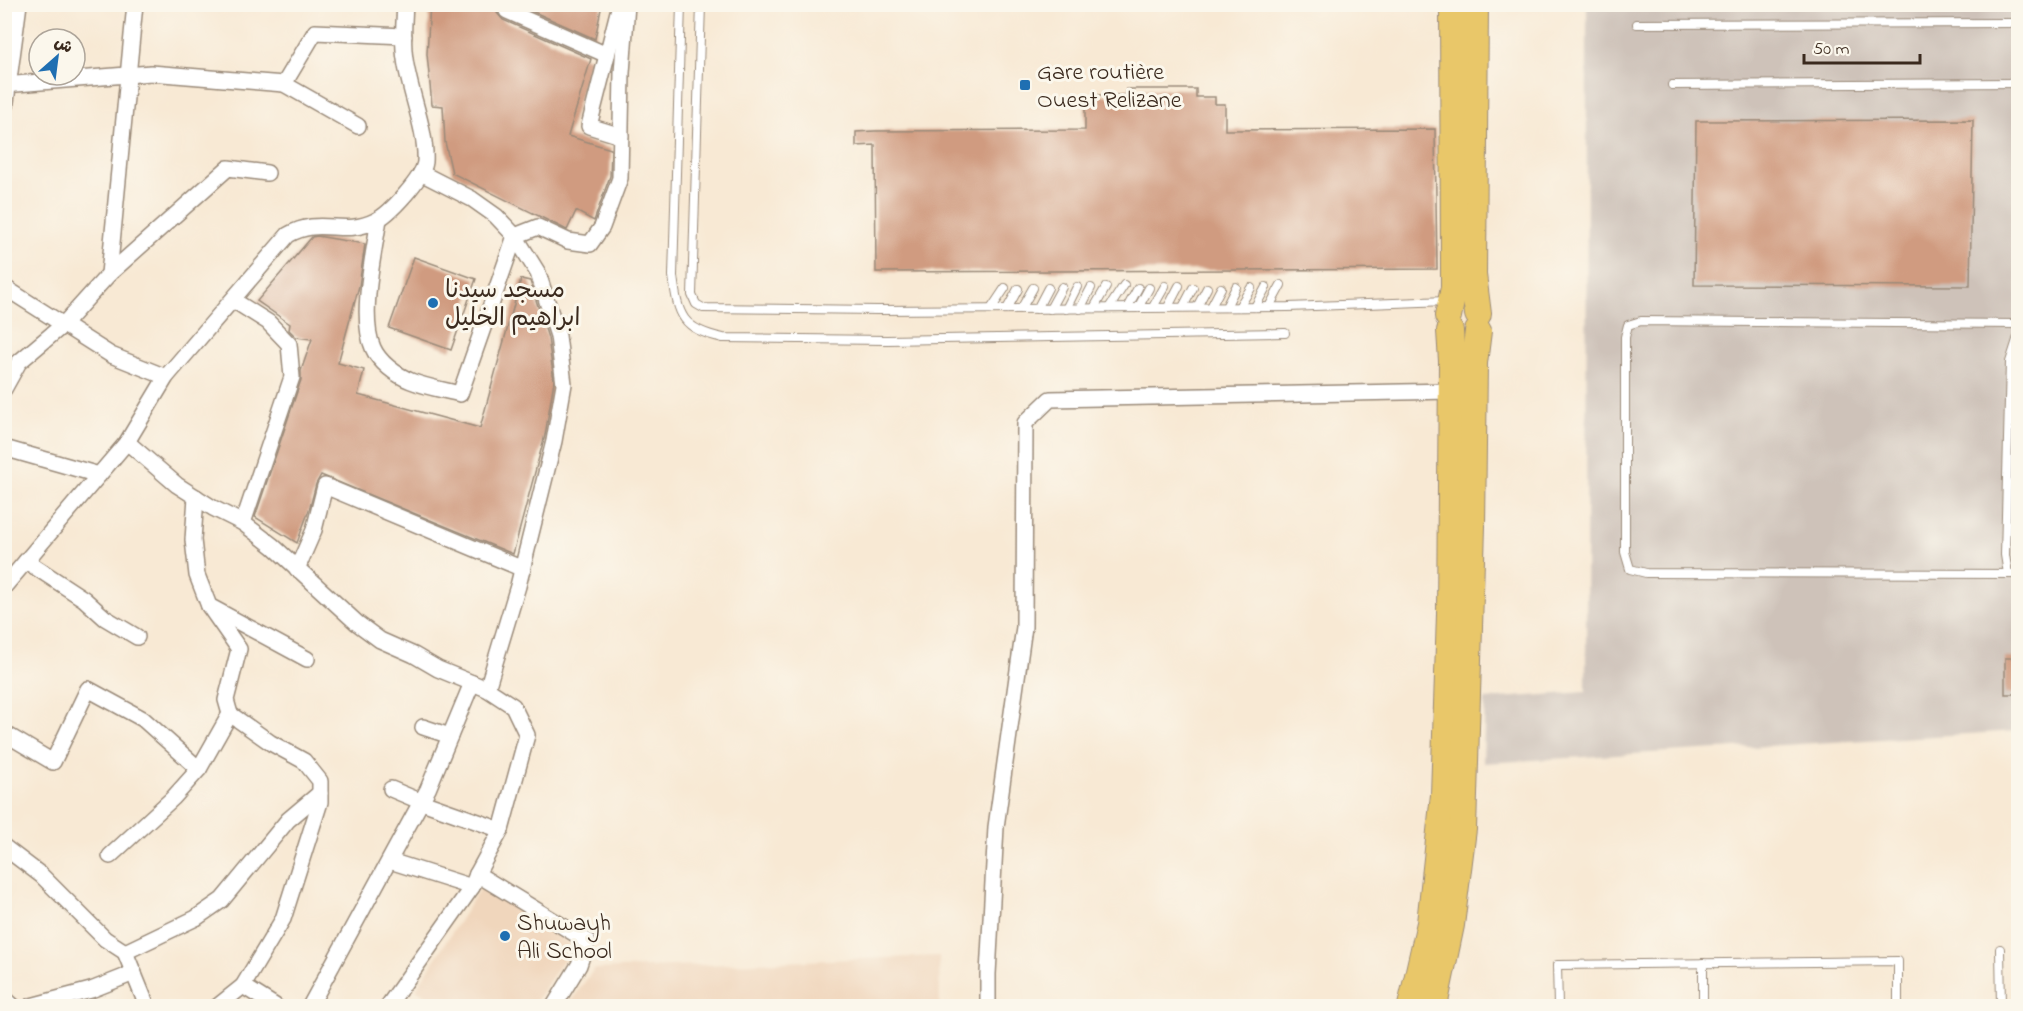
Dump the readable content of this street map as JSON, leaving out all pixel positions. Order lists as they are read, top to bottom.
{
  "places": {
    "transit": ["Gare routière Ouest Relizane"],
    "other": ["مسجد سيدنا ابراهيم الخليل", "Shuwayh Ali School"]
  },
  "scale_bar": "50 m",
  "north": "top right"
}
